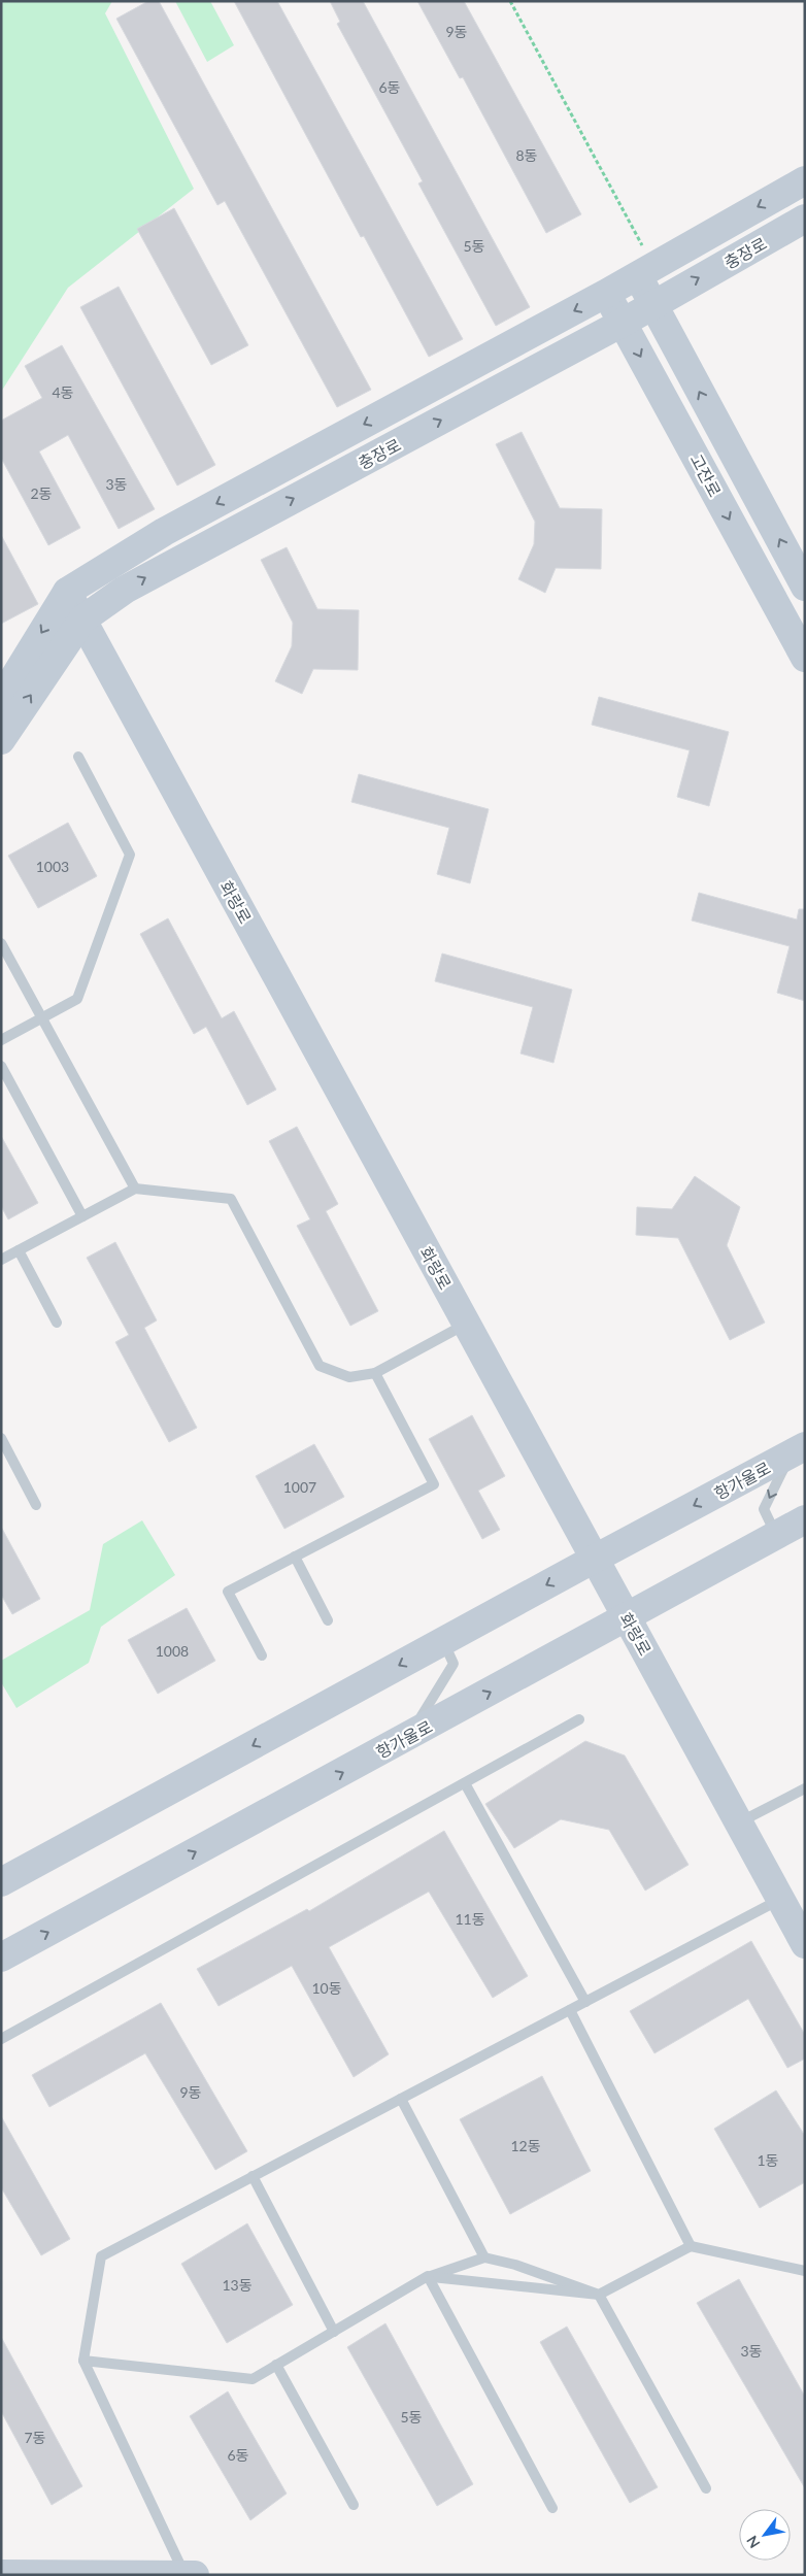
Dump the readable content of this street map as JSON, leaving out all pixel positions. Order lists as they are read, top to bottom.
{
  "streets": {
    "street": [
      "충장로",
      "고잔로",
      "화랑로",
      "항가울로"
    ]
  },
  "crossings": [
    ["충장로", "고잔로"],
    ["충장로", "화랑로"],
    ["화랑로", "항가울로"]
  ],
  "house_numbers": [
    "9동",
    "6동",
    "8동",
    "5동",
    "4동",
    "3동",
    "2동",
    "1003",
    "1007",
    "1008",
    "11동",
    "10동",
    "9동",
    "12동",
    "1동",
    "13동",
    "3동",
    "5동",
    "7동",
    "6동"
  ],
  "north": "bottom left"
}
